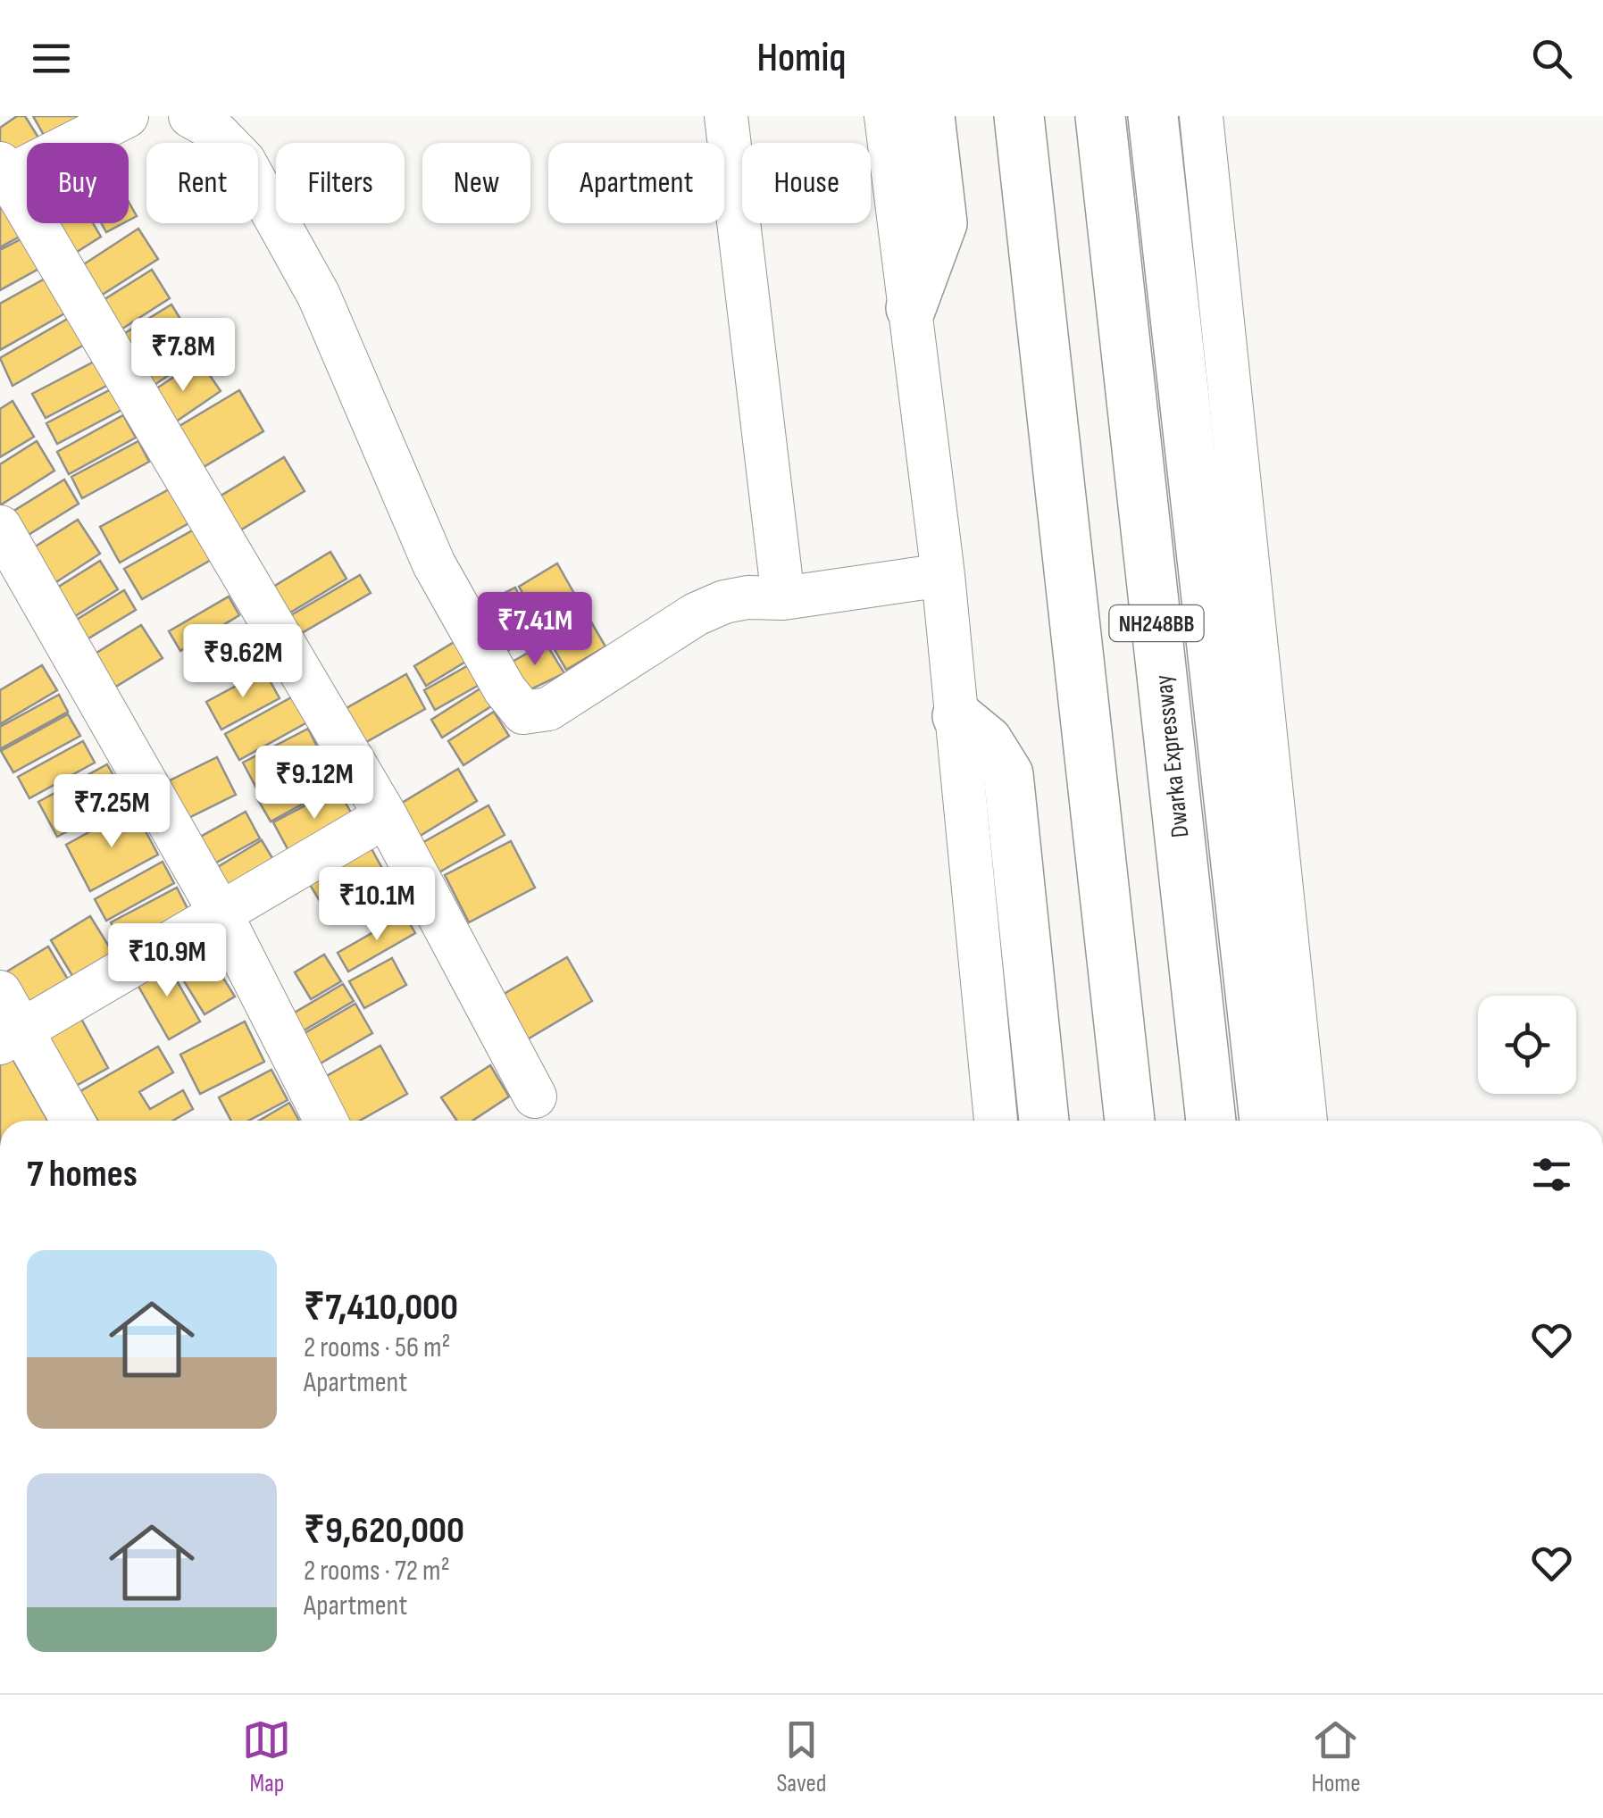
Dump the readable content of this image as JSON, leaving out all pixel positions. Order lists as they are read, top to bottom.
{
  "streets": {
    "main road": ["NH248BB", "Dwarka Expressway"]
  },
  "page": {
    "header": "Homiq",
    "chip": [
      "Buy",
      "Rent",
      "Filters",
      "New",
      "Apartment",
      "House"
    ],
    "price": [
      "₹7.8M",
      "₹7.41M",
      "₹9.62M",
      "₹9.12M",
      "₹7.25M",
      "₹10.1M",
      "₹10.9M"
    ],
    "heading": "7 homes",
    "list": [
      {
        "name": "₹7,410,000",
        "note": "2 rooms · 56 m² · Apartment"
      },
      {
        "name": "₹9,620,000",
        "note": "2 rooms · 72 m² · Apartment"
      }
    ],
    "tabs": ["Map", "Saved", "Home"]
  }
}
